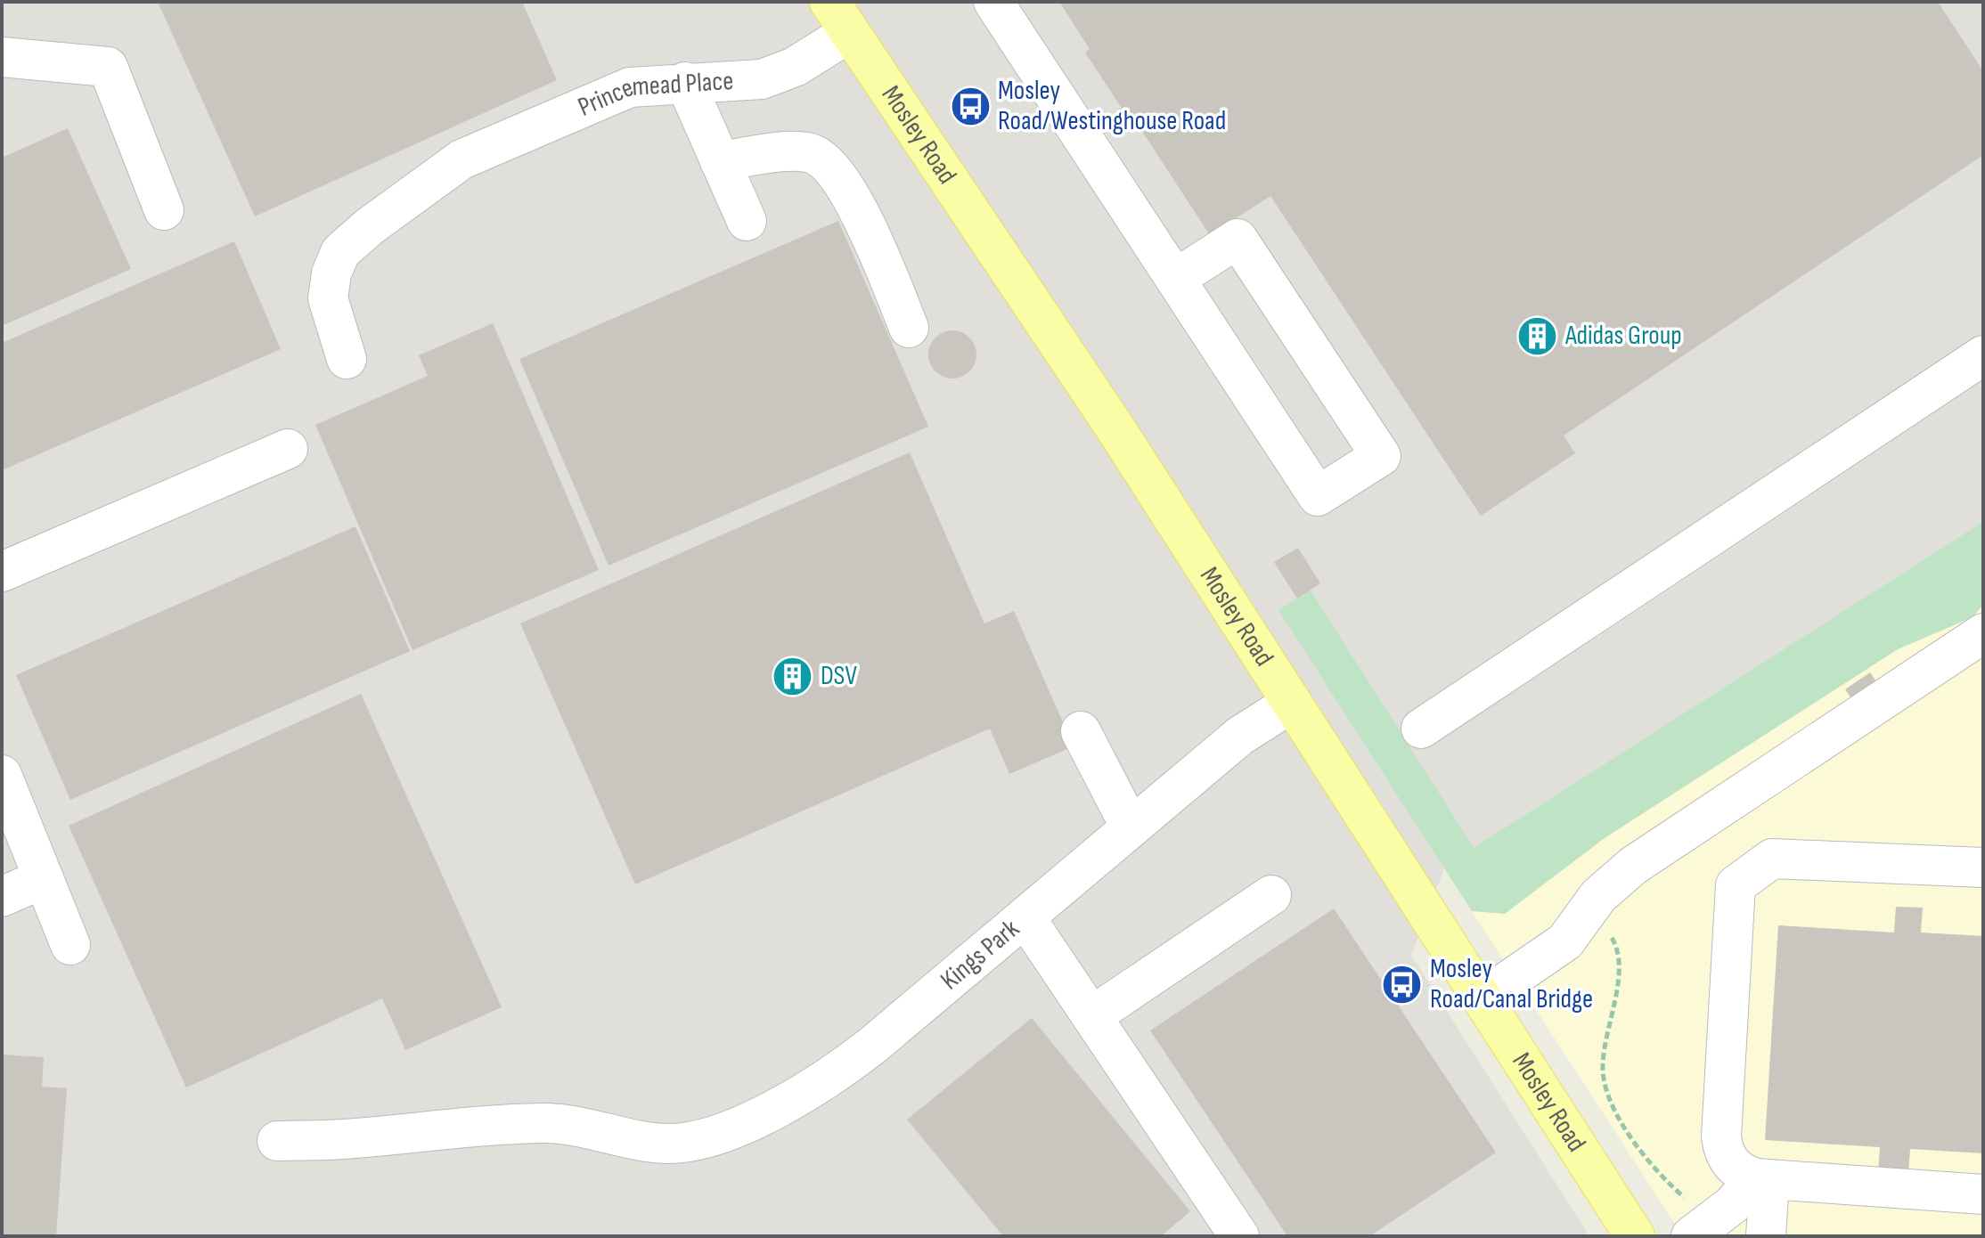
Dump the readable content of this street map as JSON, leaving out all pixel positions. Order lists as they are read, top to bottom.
{
  "streets": {
    "main road": ["Mosley Road"],
    "street": ["Princemead Place", "Kings Park"]
  },
  "crossings": [
    ["Princemead Place", "Mosley Road"],
    ["Mosley Road", "Kings Park"]
  ],
  "places": {
    "bus stop": ["Mosley Road/Westinghouse Road", "Mosley Road/Canal Bridge"],
    "building": ["Adidas Group", "DSV"]
  }
}
